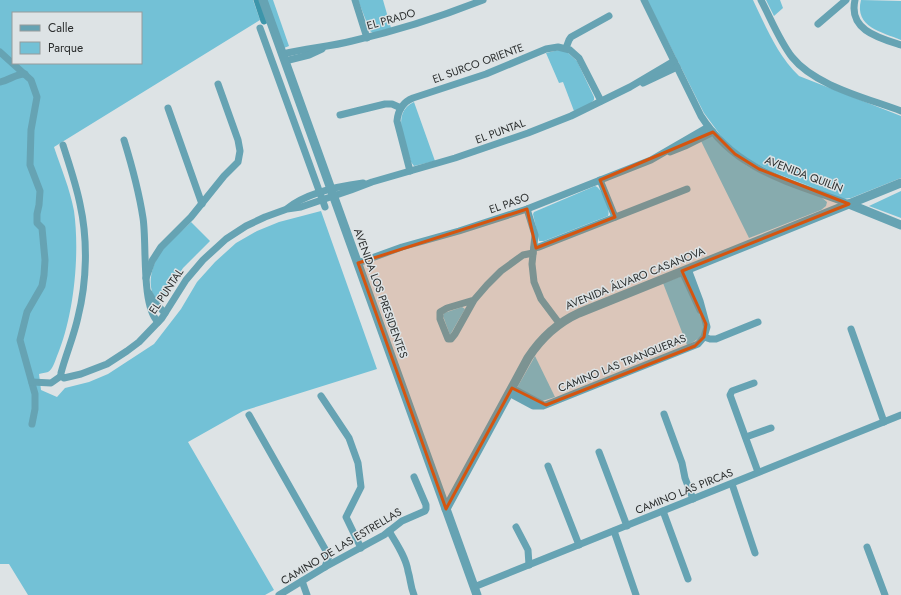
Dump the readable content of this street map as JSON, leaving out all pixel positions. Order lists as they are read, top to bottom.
{
  "streets": {
    "street": [
      "EL PRADO",
      "EL SURCO ORIENTE",
      "EL PUNTAL",
      "AVENIDA QUILÍN",
      "EL PASO",
      "AVENIDA ÁLVARO CASANOVA",
      "AVENIDA LOS PRESIDENTES",
      "CAMINO LAS TRANQUERAS",
      "CAMINO LAS PIRCAS",
      "CAMINO DE LAS ESTRELLAS"
    ]
  },
  "crossings": [
    ["EL PRADO", "AVENIDA LOS PRESIDENTES"],
    ["EL PUNTAL", "AVENIDA QUILÍN"],
    ["EL PUNTAL", "AVENIDA LOS PRESIDENTES"],
    ["AVENIDA QUILÍN", "EL PASO"],
    ["AVENIDA QUILÍN", "AVENIDA ÁLVARO CASANOVA"],
    ["EL PASO", "AVENIDA LOS PRESIDENTES"],
    ["AVENIDA ÁLVARO CASANOVA", "AVENIDA LOS PRESIDENTES"],
    ["AVENIDA ÁLVARO CASANOVA", "CAMINO LAS TRANQUERAS"],
    ["AVENIDA LOS PRESIDENTES", "CAMINO LAS PIRCAS"]
  ],
  "legend": ["Calle", "Parque"]
}
